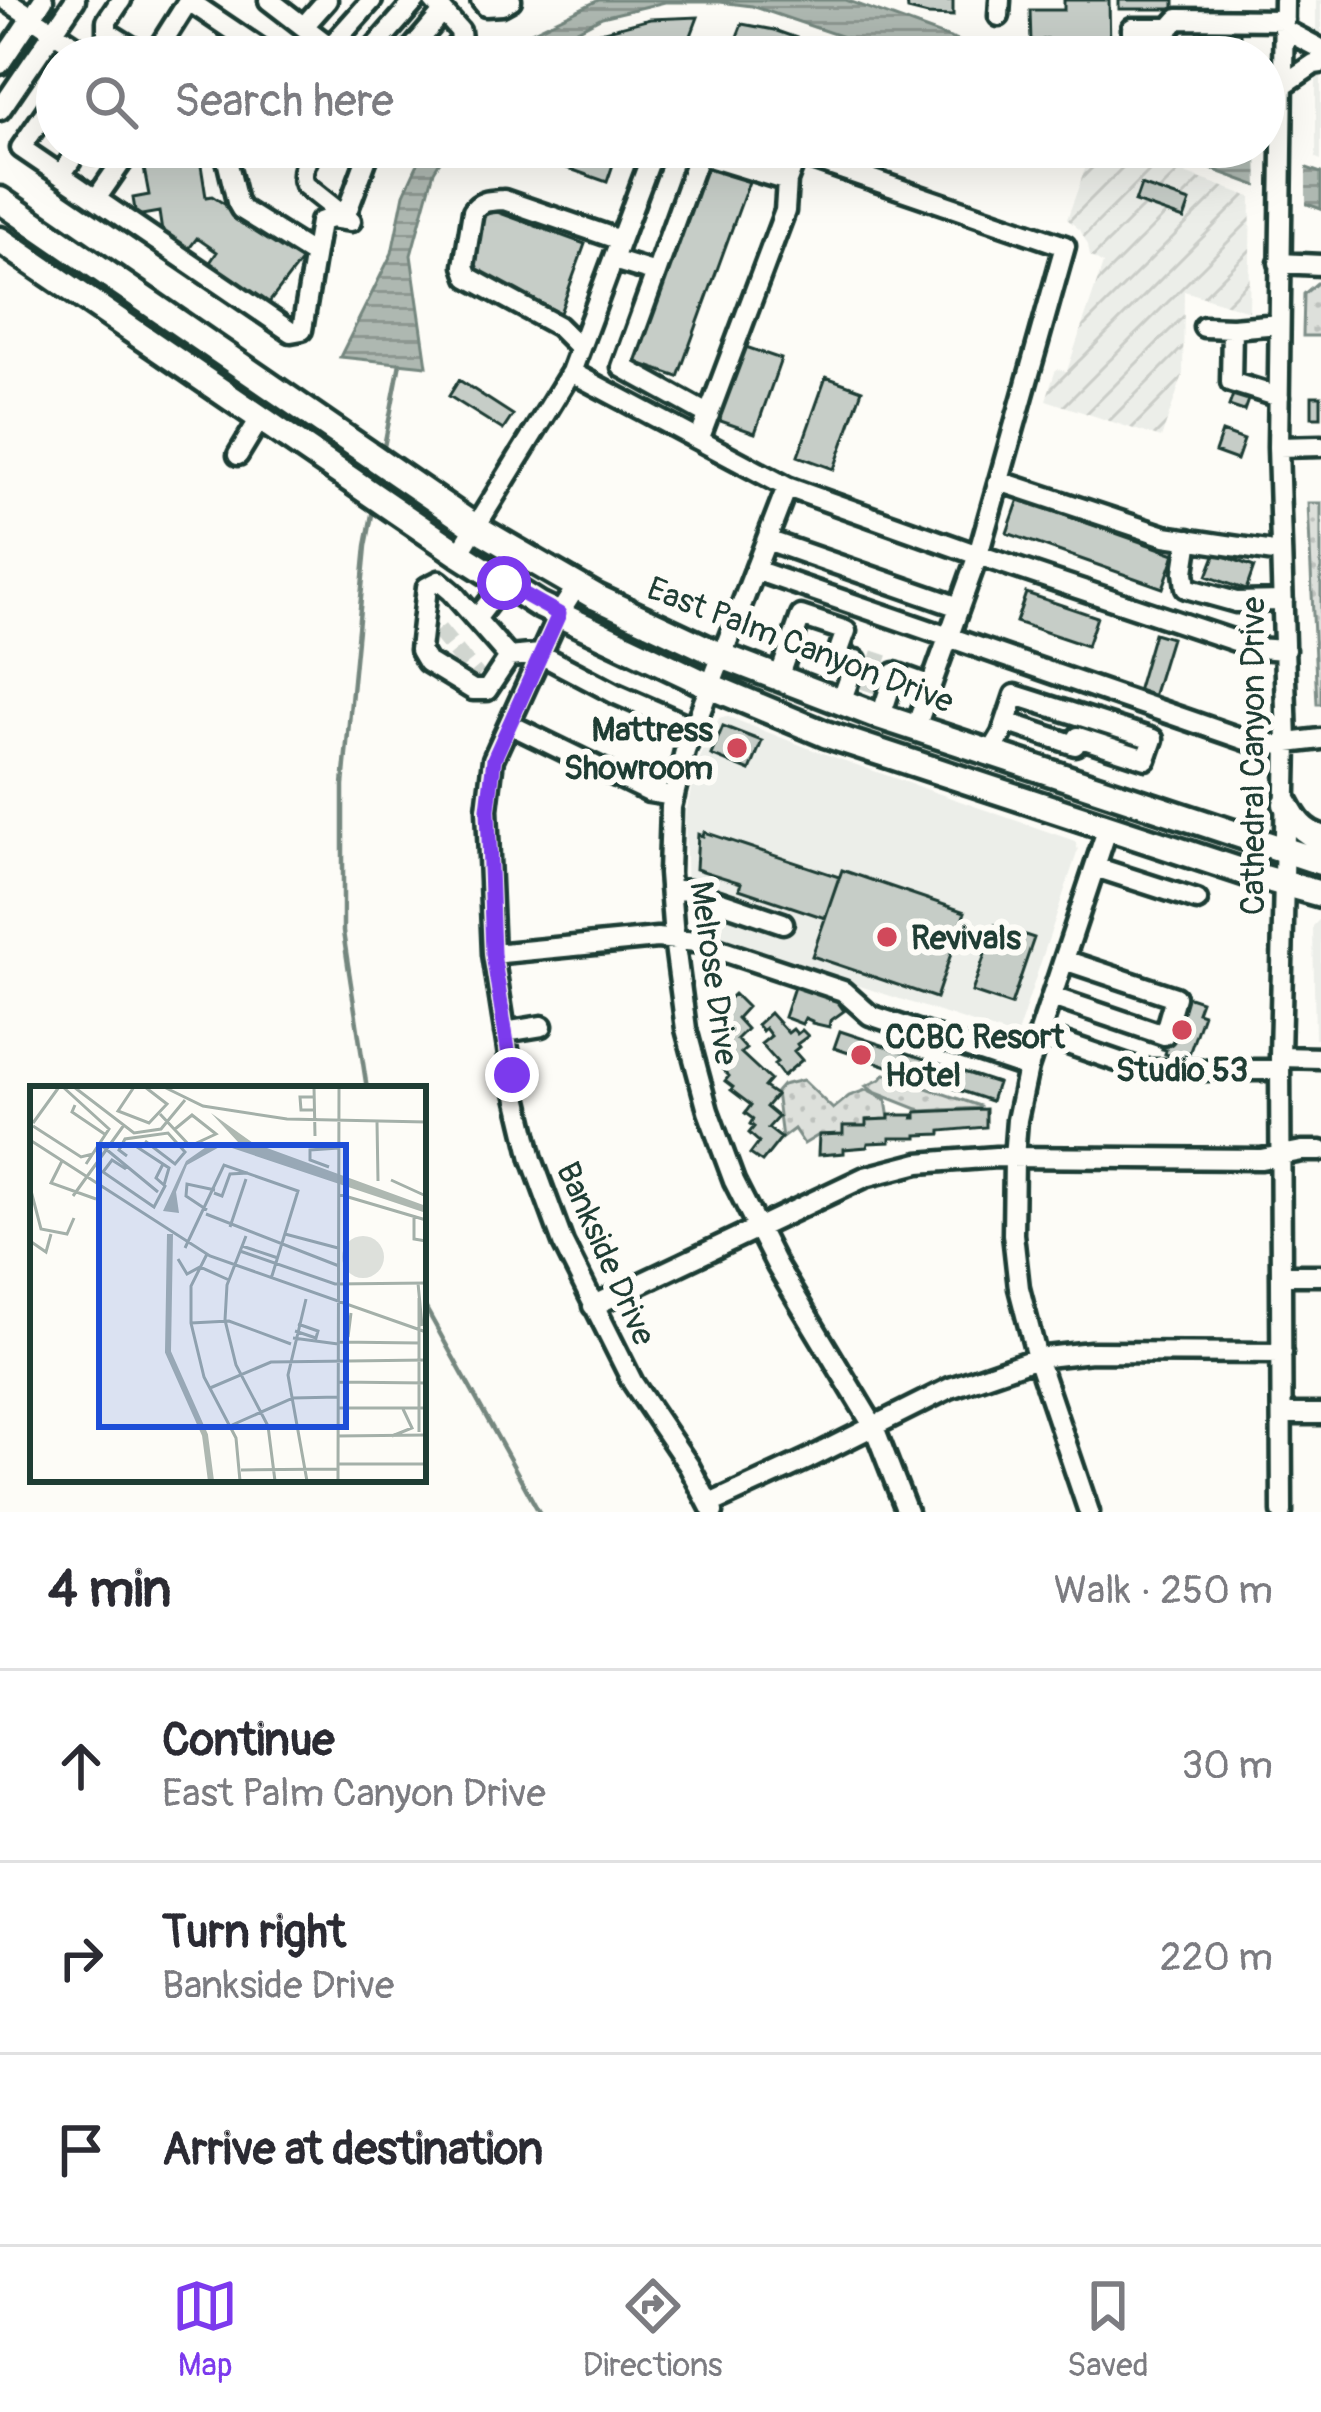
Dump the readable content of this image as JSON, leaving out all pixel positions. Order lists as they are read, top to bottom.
{
  "streets": {
    "main road": ["East Palm Canyon Drive"],
    "street": ["Cathedral Canyon Drive", "Melrose Drive", "Bankside Drive"]
  },
  "crossings": [
    ["East Palm Canyon Drive", "Cathedral Canyon Drive"],
    ["East Palm Canyon Drive", "Melrose Drive"],
    ["East Palm Canyon Drive", "Bankside Drive"]
  ],
  "places": [
    "Mattress Showroom",
    "Revivals",
    "Studio 53",
    "CCBC Resort Hotel"
  ],
  "page": {
    "search": "Search here",
    "heading": ["4 min", "Walk · 250 m"],
    "list": [
      ["Continue", "East Palm Canyon Drive", "30 m"],
      ["Turn right", "Bankside Drive", "220 m"],
      "Arrive at destination"
    ],
    "nav": ["Map", "Directions", "Saved"]
  }
}
